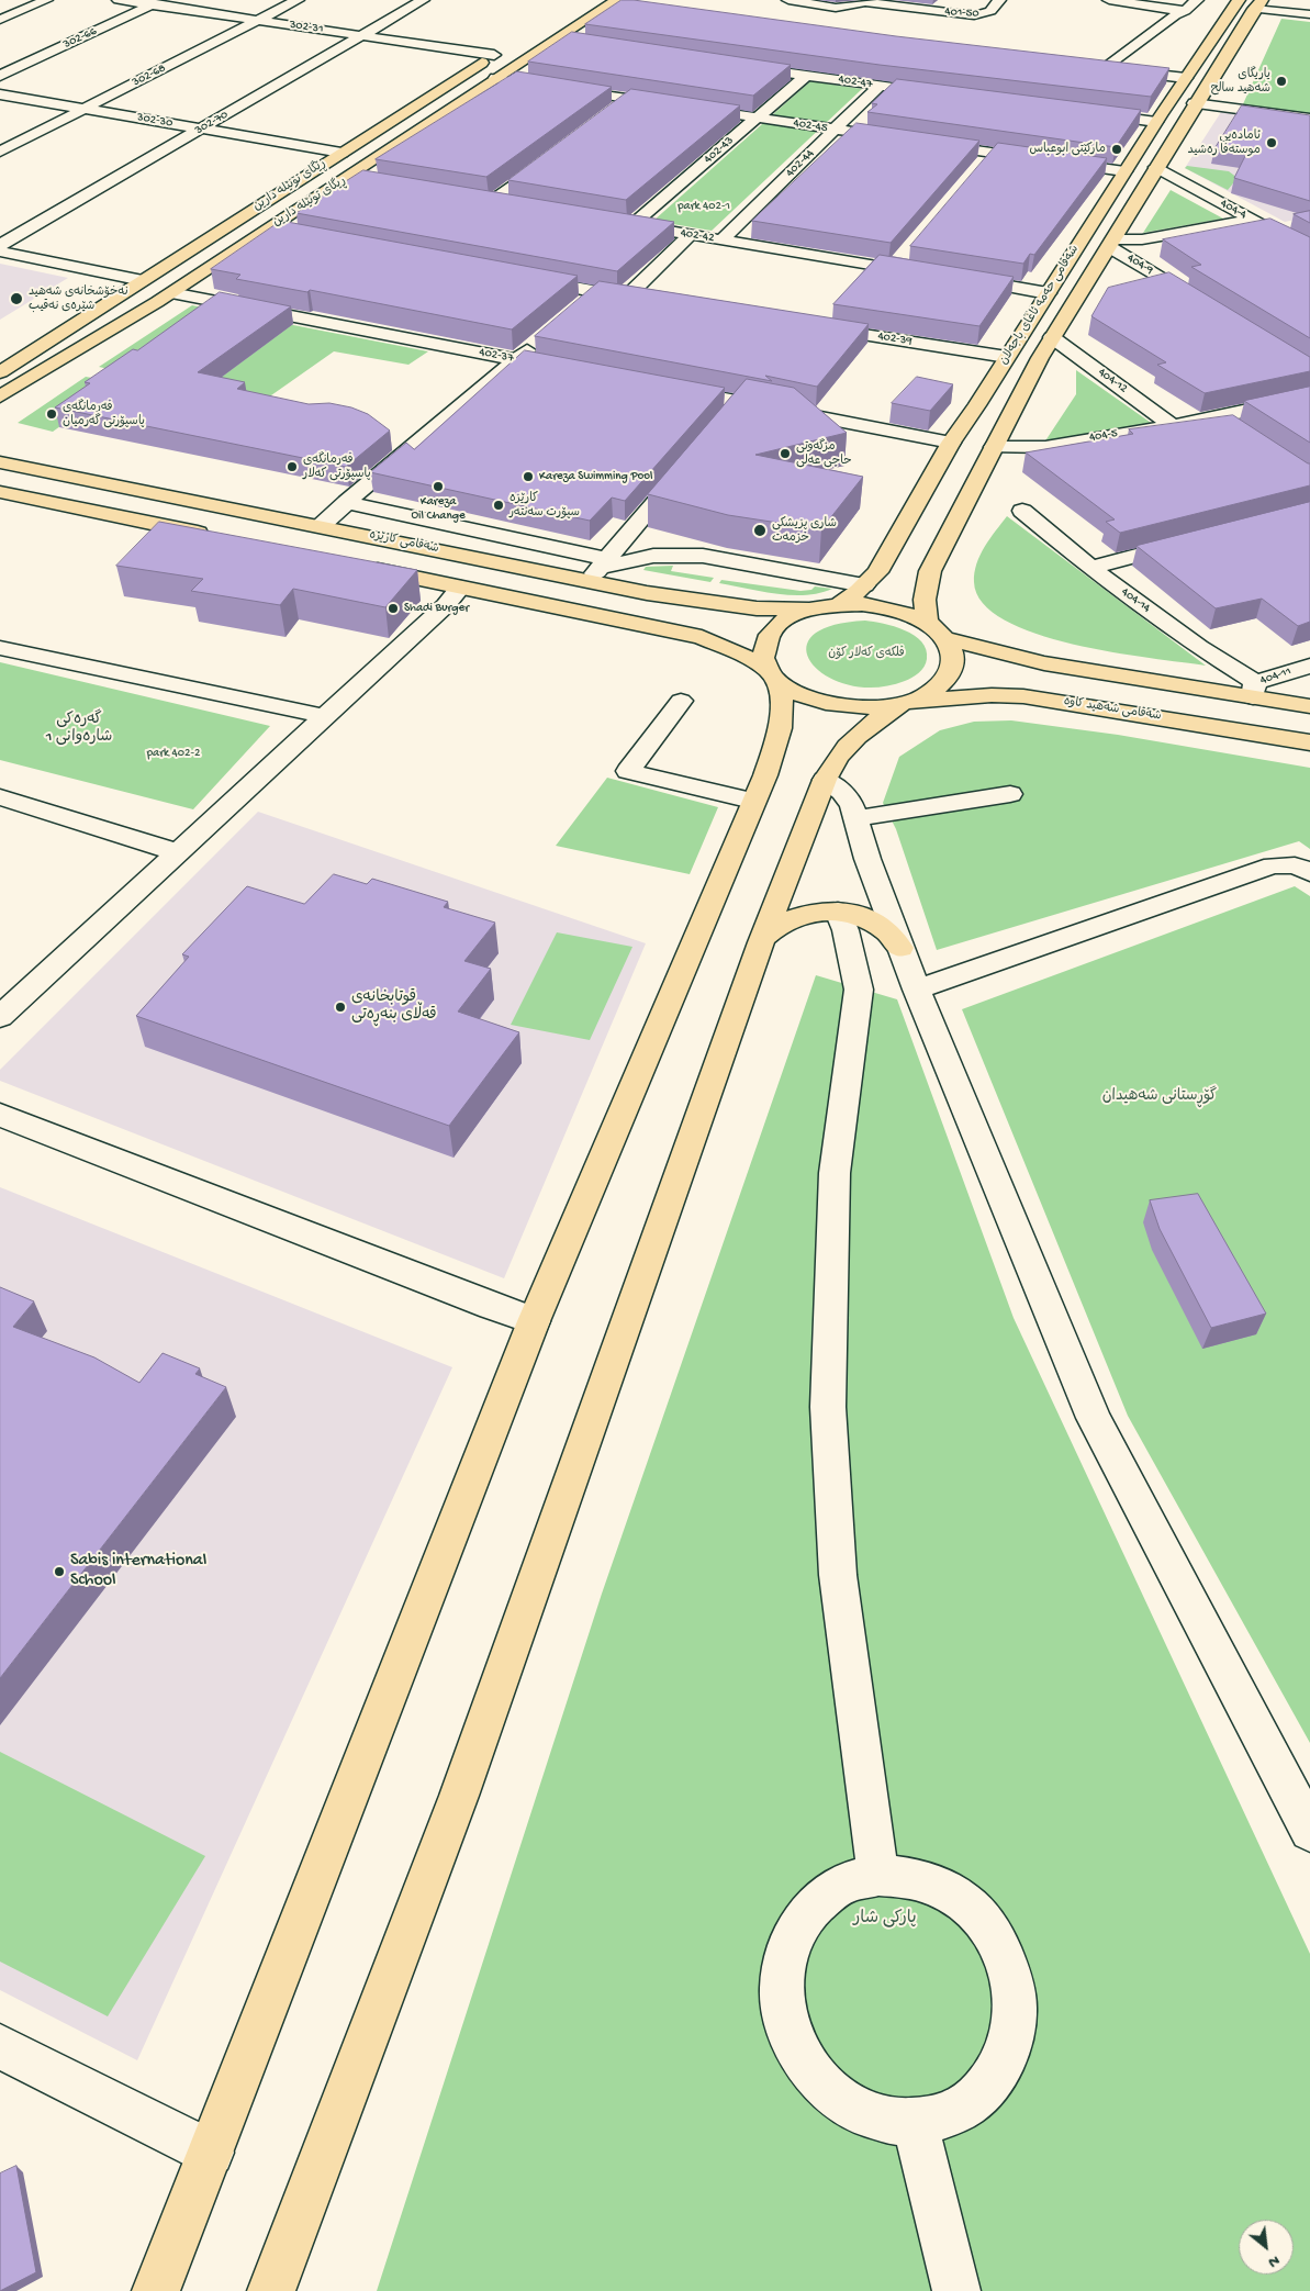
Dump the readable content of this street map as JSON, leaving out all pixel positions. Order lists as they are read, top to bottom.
{
  "streets": {
    "main road": [
      "ڕێگای تونێلە دارین",
      "ڕیگای تونێلە دارین",
      "شەقامی حەمە ئاغای باجەلان",
      "شەقامی کارێزە",
      "شەقامی شەهید کاوە"
    ],
    "street": [
      "401-50",
      "302-31",
      "302-66",
      "302-68",
      "402-47",
      "302-30",
      "302-70",
      "402-45",
      "402-43",
      "402-44",
      "404-4",
      "402-42",
      "404-9",
      "402-39",
      "402-37",
      "404-12",
      "404-5",
      "404-14",
      "404-11"
    ]
  },
  "crossings": [
    ["302-31", "302-66"],
    ["302-31", "302-68"],
    ["302-31", "302-70"],
    ["302-31", "ڕێگای تونێلە دارین"],
    ["302-68", "302-30"],
    ["402-47", "402-43"],
    ["402-47", "402-44"],
    ["302-30", "302-70"],
    ["302-30", "ڕێگای تونێلە دارین"],
    ["402-45", "402-43"],
    ["402-45", "402-44"],
    ["402-45", "ڕیگای تونێلە دارین"],
    ["402-43", "402-42"],
    ["402-44", "402-42"],
    ["ڕیگای تونێلە دارین", "402-37"],
    ["404-4", "شەقامی حەمە ئاغای باجەلان"],
    ["404-9", "شەقامی حەمە ئاغای باجەلان"],
    ["شەقامی حەمە ئاغای باجەلان", "402-39"],
    ["شەقامی حەمە ئاغای باجەلان", "404-12"],
    ["شەقامی حەمە ئاغای باجەلان", "404-5"],
    ["شەقامی حەمە ئاغای باجەلان", "شەقامی کارێزە"],
    ["شەقامی حەمە ئاغای باجەلان", "شەقامی شەهید کاوە"],
    ["404-12", "404-5"],
    ["شەقامی کارێزە", "شەقامی شەهید کاوە"],
    ["404-14", "404-11"]
  ],
  "districts": ["گەرەکی شارەوانی 1"],
  "parks": [
    "park 402-1",
    "فلکەی کەلار کۆن",
    "park 402-2",
    "گۆڕستانی شەهیدان",
    "پارکی شار"
  ],
  "places": [
    "یاریگای شەهید سالح",
    "ئامادەیی موستەفا رەشید",
    "مارکێتی ابوعباس",
    "نەخۆشخانەی شەهید شێرەی نەقیب",
    "فەرمانگەی پاسپۆرتی گەرمیان",
    "مزگەوتی حاجی عەلی",
    "فەرمانگەی پاسپۆرتی کەلار",
    "Kareza Swimming Pool",
    "Kareza Oil Change",
    "کارێزە سپۆرت سەنتەر",
    "شاری پزیشکی خزمەت",
    "Shadi Burger",
    "قوتابخانەی قەڵای بنەڕەتی",
    "Sabis international School"
  ],
  "north": "bottom right"
}
